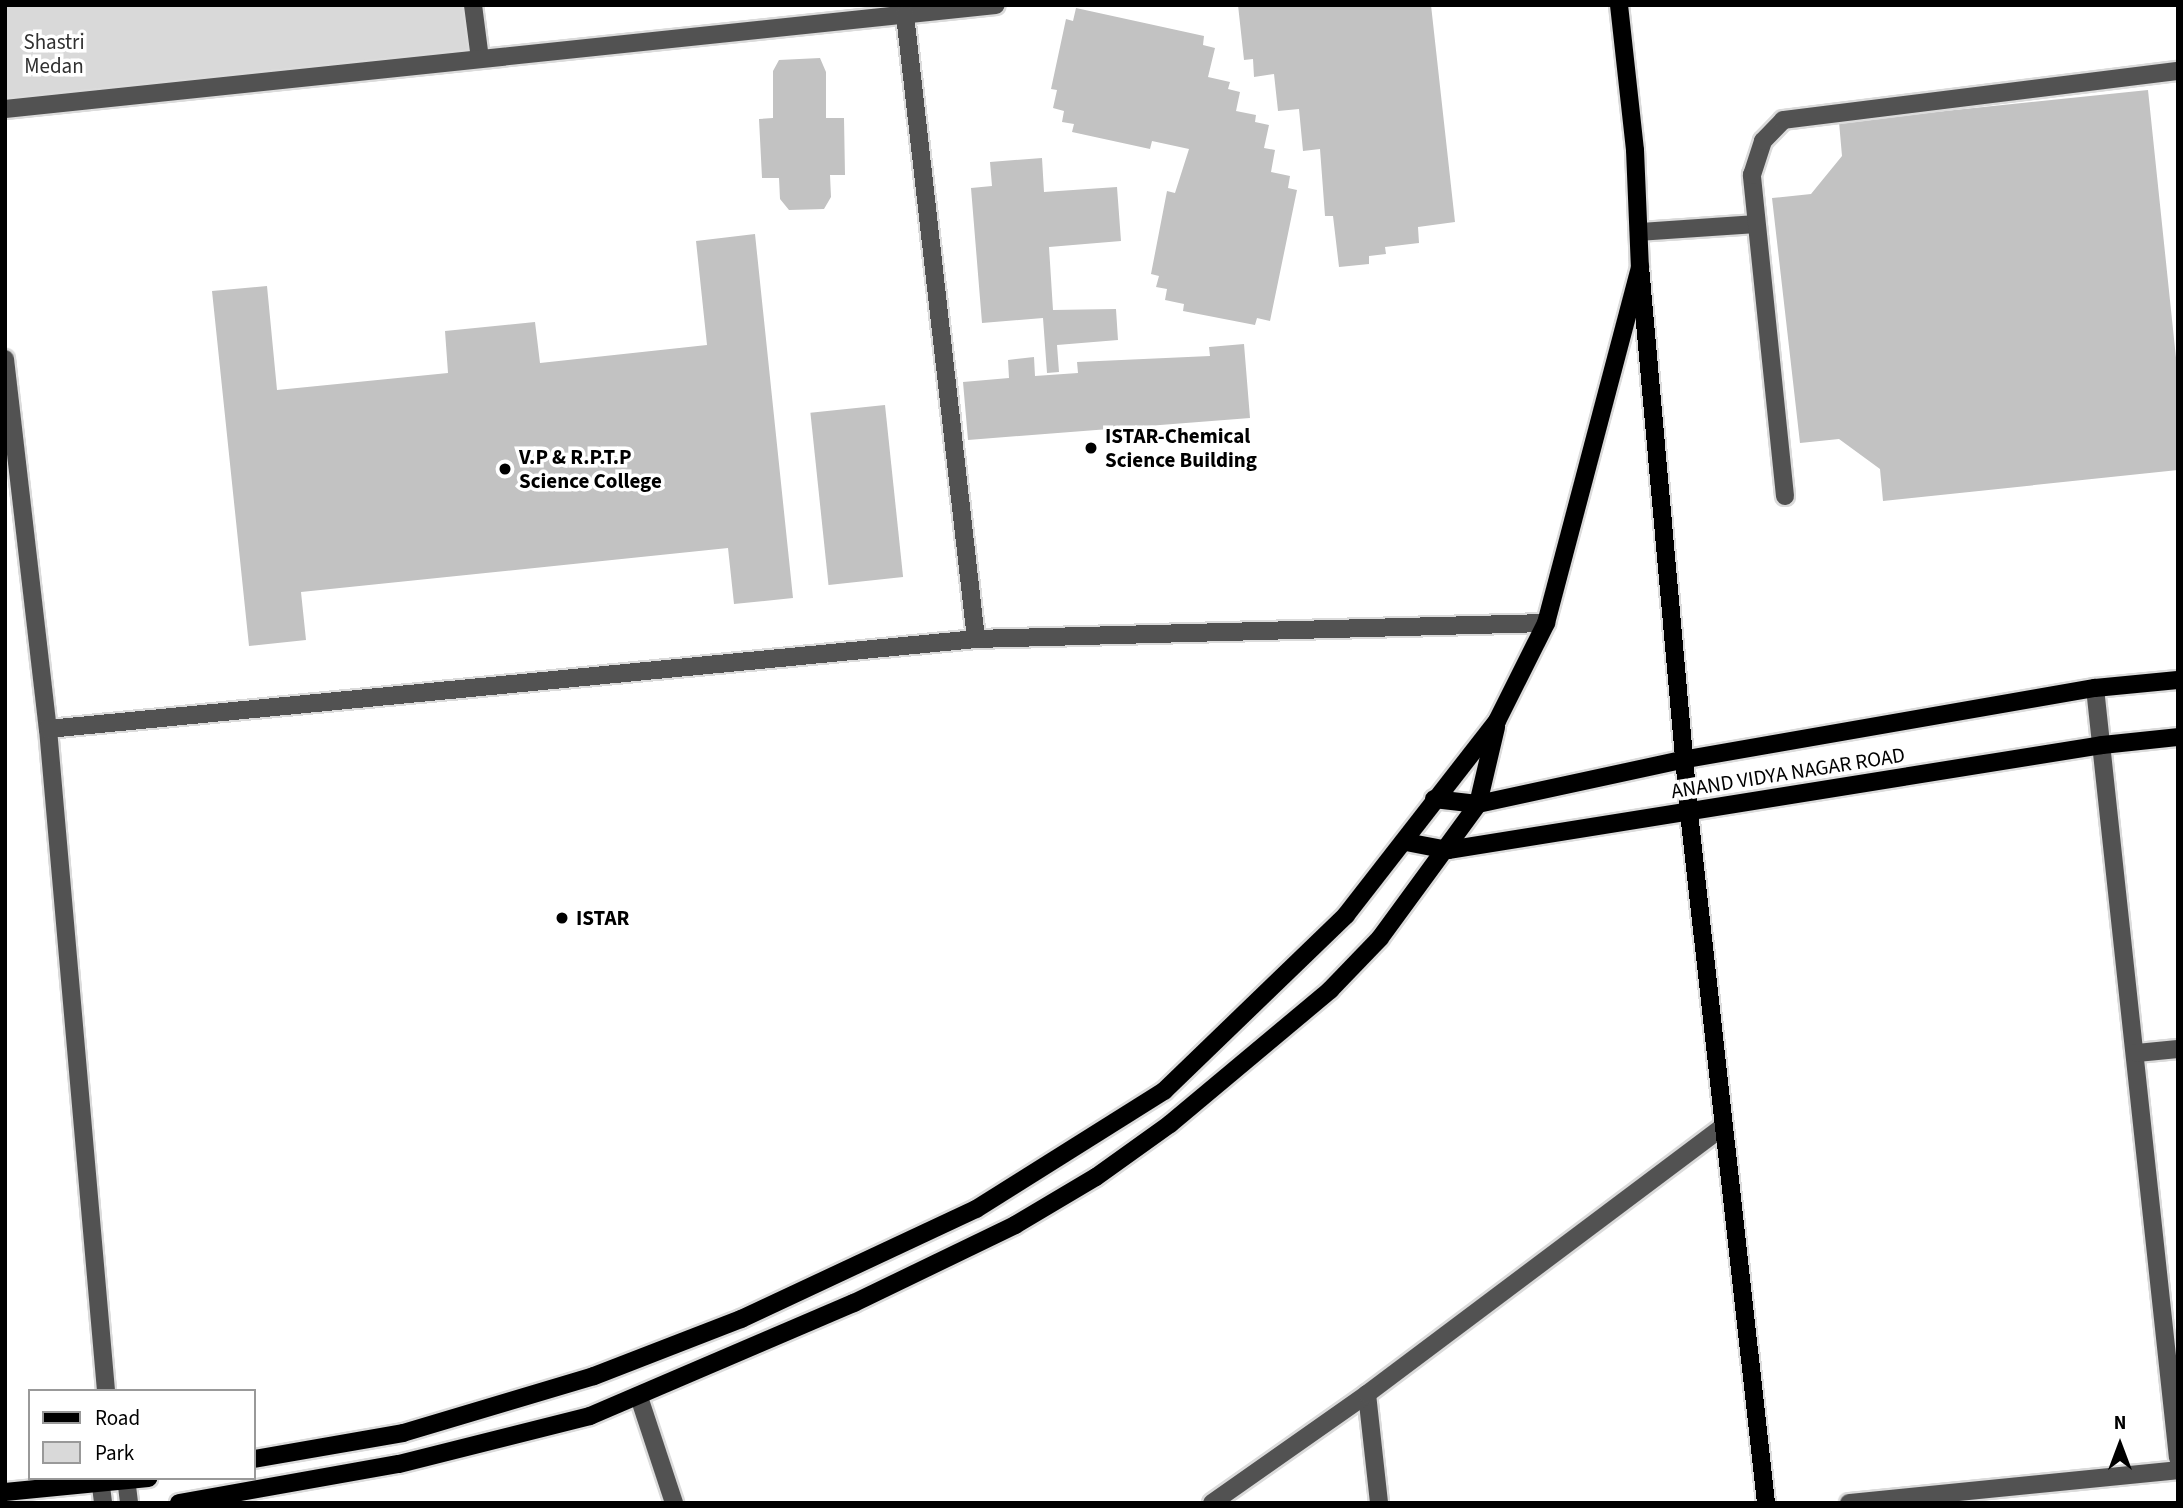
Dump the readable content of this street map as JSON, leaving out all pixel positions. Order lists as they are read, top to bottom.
{
  "streets": {
    "main road": ["ANAND VIDYA NAGAR ROAD"]
  },
  "parks": ["Shastri Medan"],
  "places": ["ISTAR-Chemical Science Building", "V.P & R.P.T.P Science College", "ISTAR"],
  "legend": ["Road", "Park"],
  "north": "top"
}
